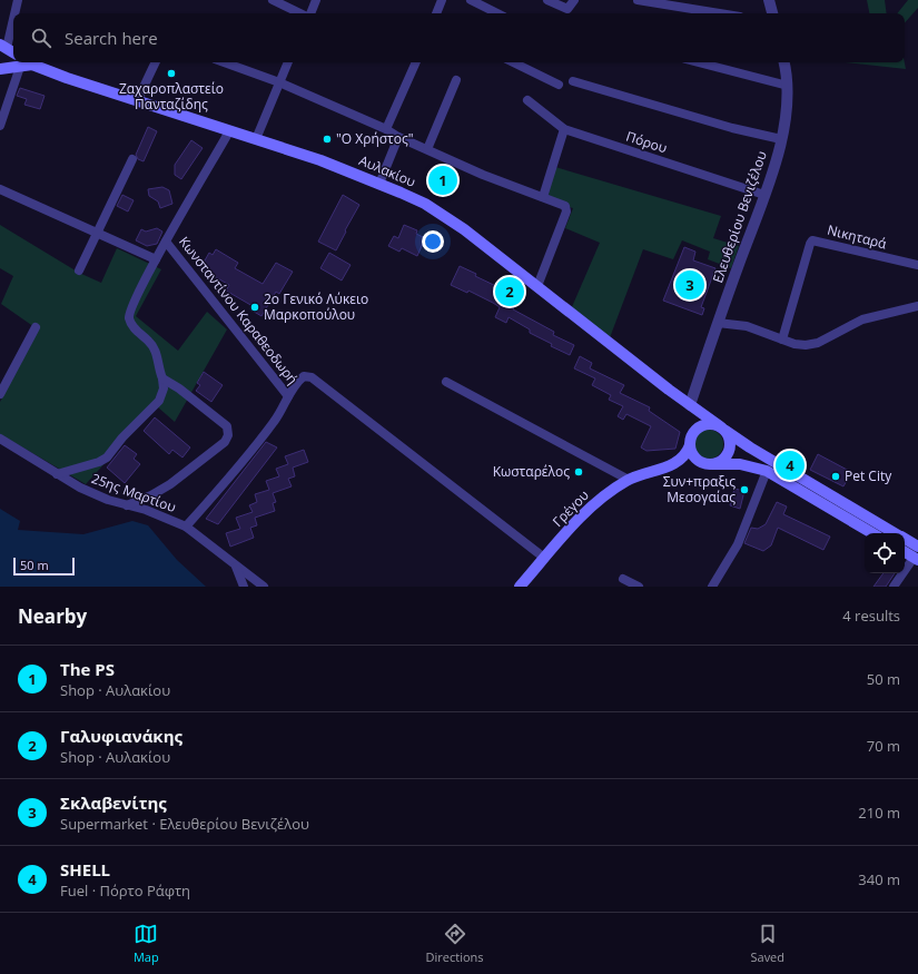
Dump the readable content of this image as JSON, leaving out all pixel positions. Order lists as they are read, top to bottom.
{
  "streets": {
    "main road": ["Αυλακίου", "Γρέγου"],
    "street": [
      "Πόρου",
      "Ελευθερίου Βενιζέλου",
      "Νικηταρά",
      "Κωνσταντίνου Καραθεοδωρή",
      "25ης Μαρτίου"
    ]
  },
  "crossings": [
    ["Πόρου", "Ελευθερίου Βενιζέλου"],
    ["Αυλακίου", "Ελευθερίου Βενιζέλου"],
    ["Αυλακίου", "Γρέγου"]
  ],
  "places": [
    "Ζαχαροπλαστείο Πανταζίδης",
    "\"Ο Χρήστος\"",
    "2ο Γενικό Λύκειο Μαρκοπούλου",
    "Κωσταρέλος",
    "Pet City",
    "Συν+πραξις Μεσογαίας"
  ],
  "scale_bar": "50 m",
  "page": {
    "search": "Search here",
    "pins": [
      "1",
      "3",
      "2",
      "4"
    ],
    "scale": "50 m",
    "heading": ["Nearby", "4 results"],
    "list": [
      {
        "mark": "1",
        "name": "The PS",
        "note": "Shop · Αυλακίου",
        "value": "50 m"
      },
      {
        "mark": "2",
        "name": "Γαλυφιανάκης",
        "note": "Shop · Αυλακίου",
        "value": "70 m"
      },
      {
        "mark": "3",
        "name": "Σκλαβενίτης",
        "note": "Supermarket · Ελευθερίου Βενιζέλου",
        "value": "210 m"
      },
      {
        "mark": "4",
        "name": "SHELL",
        "note": "Fuel · Πόρτο Ράφτη",
        "value": "340 m"
      }
    ],
    "nav": ["Map", "Directions", "Saved"]
  }
}
